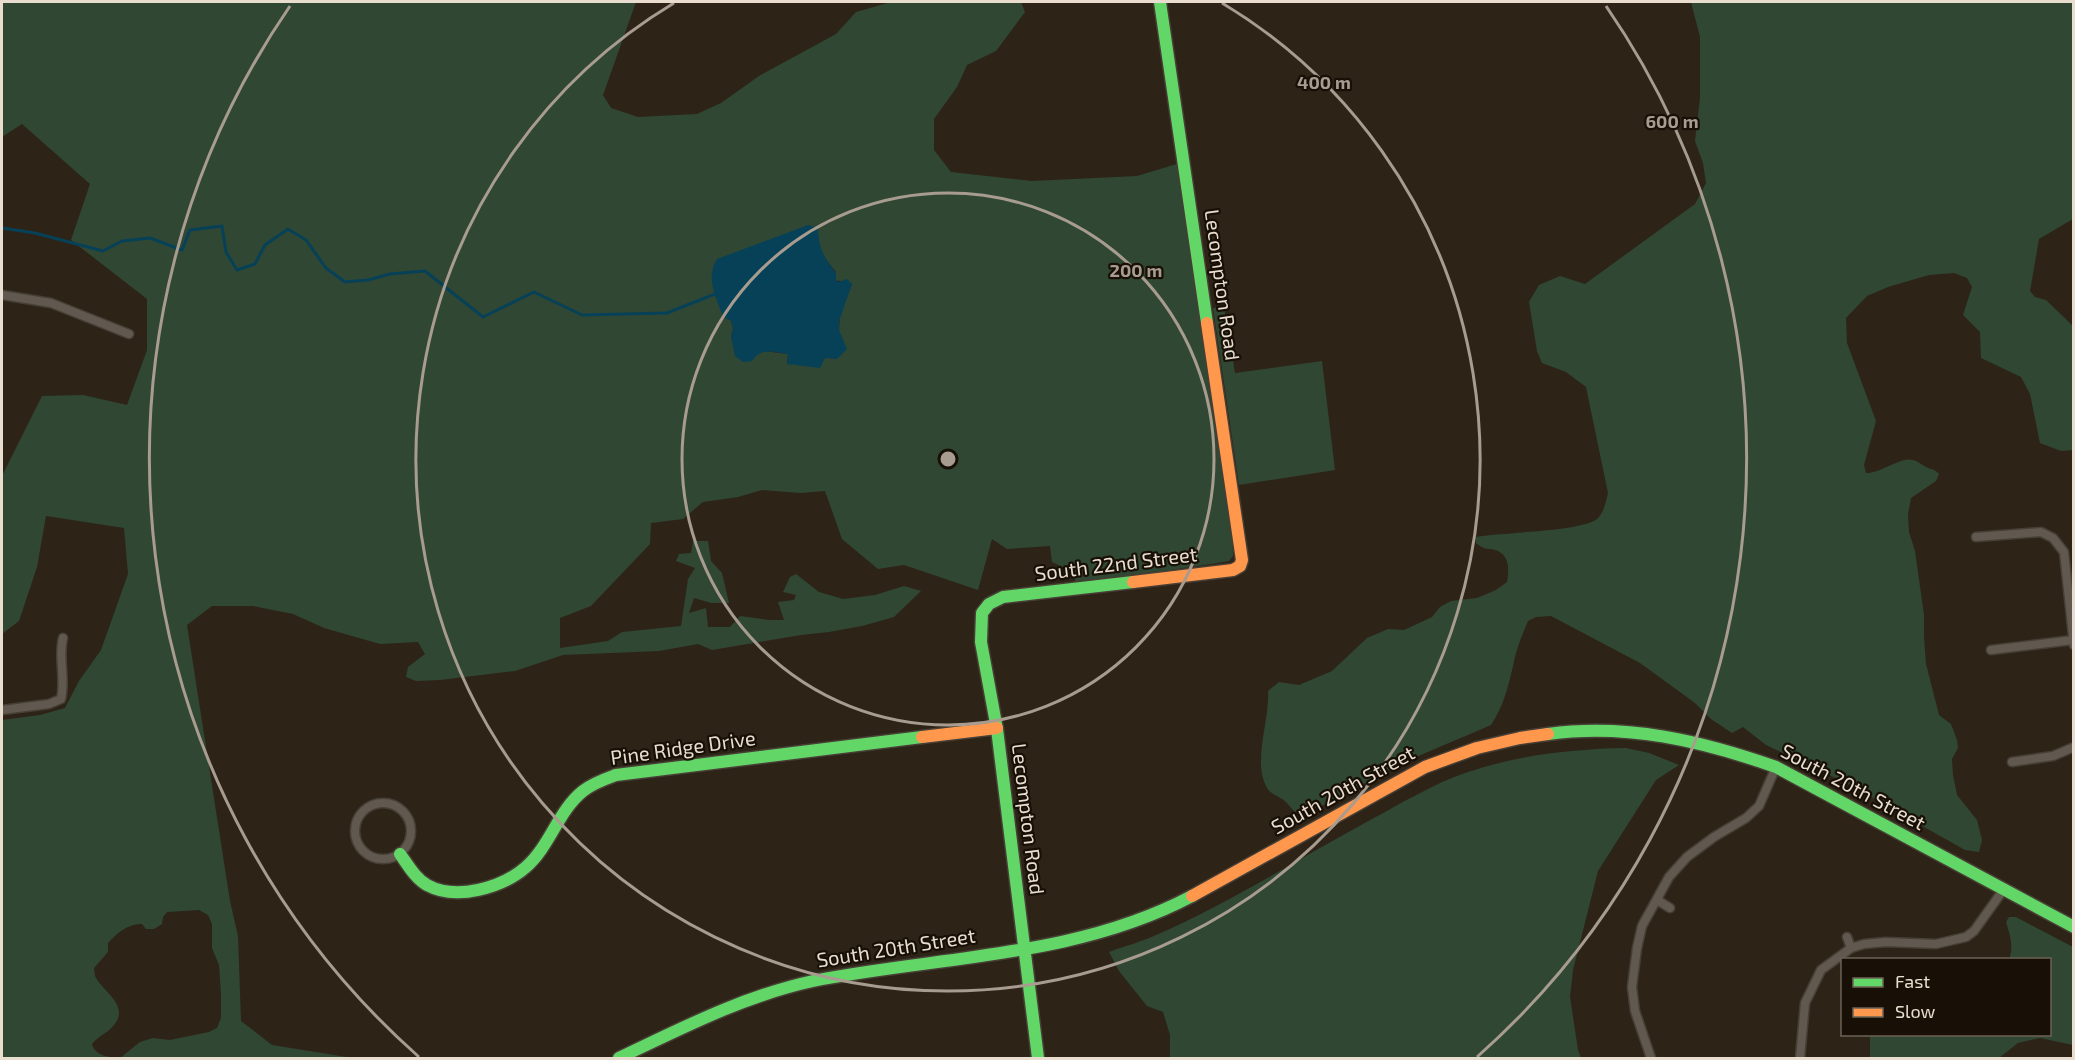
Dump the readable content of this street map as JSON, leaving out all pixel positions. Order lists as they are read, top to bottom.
{
  "streets": {
    "street": [
      "Lecompton Road",
      "South 22nd Street",
      "Pine Ridge Drive",
      "South 20th Street"
    ]
  },
  "crossings": [
    ["Lecompton Road", "South 22nd Street"],
    ["Lecompton Road", "Pine Ridge Drive"],
    ["Lecompton Road", "South 20th Street"]
  ],
  "legend": ["Fast", "Slow"],
  "rings": ["400 m", "600 m", "200 m"]
}
